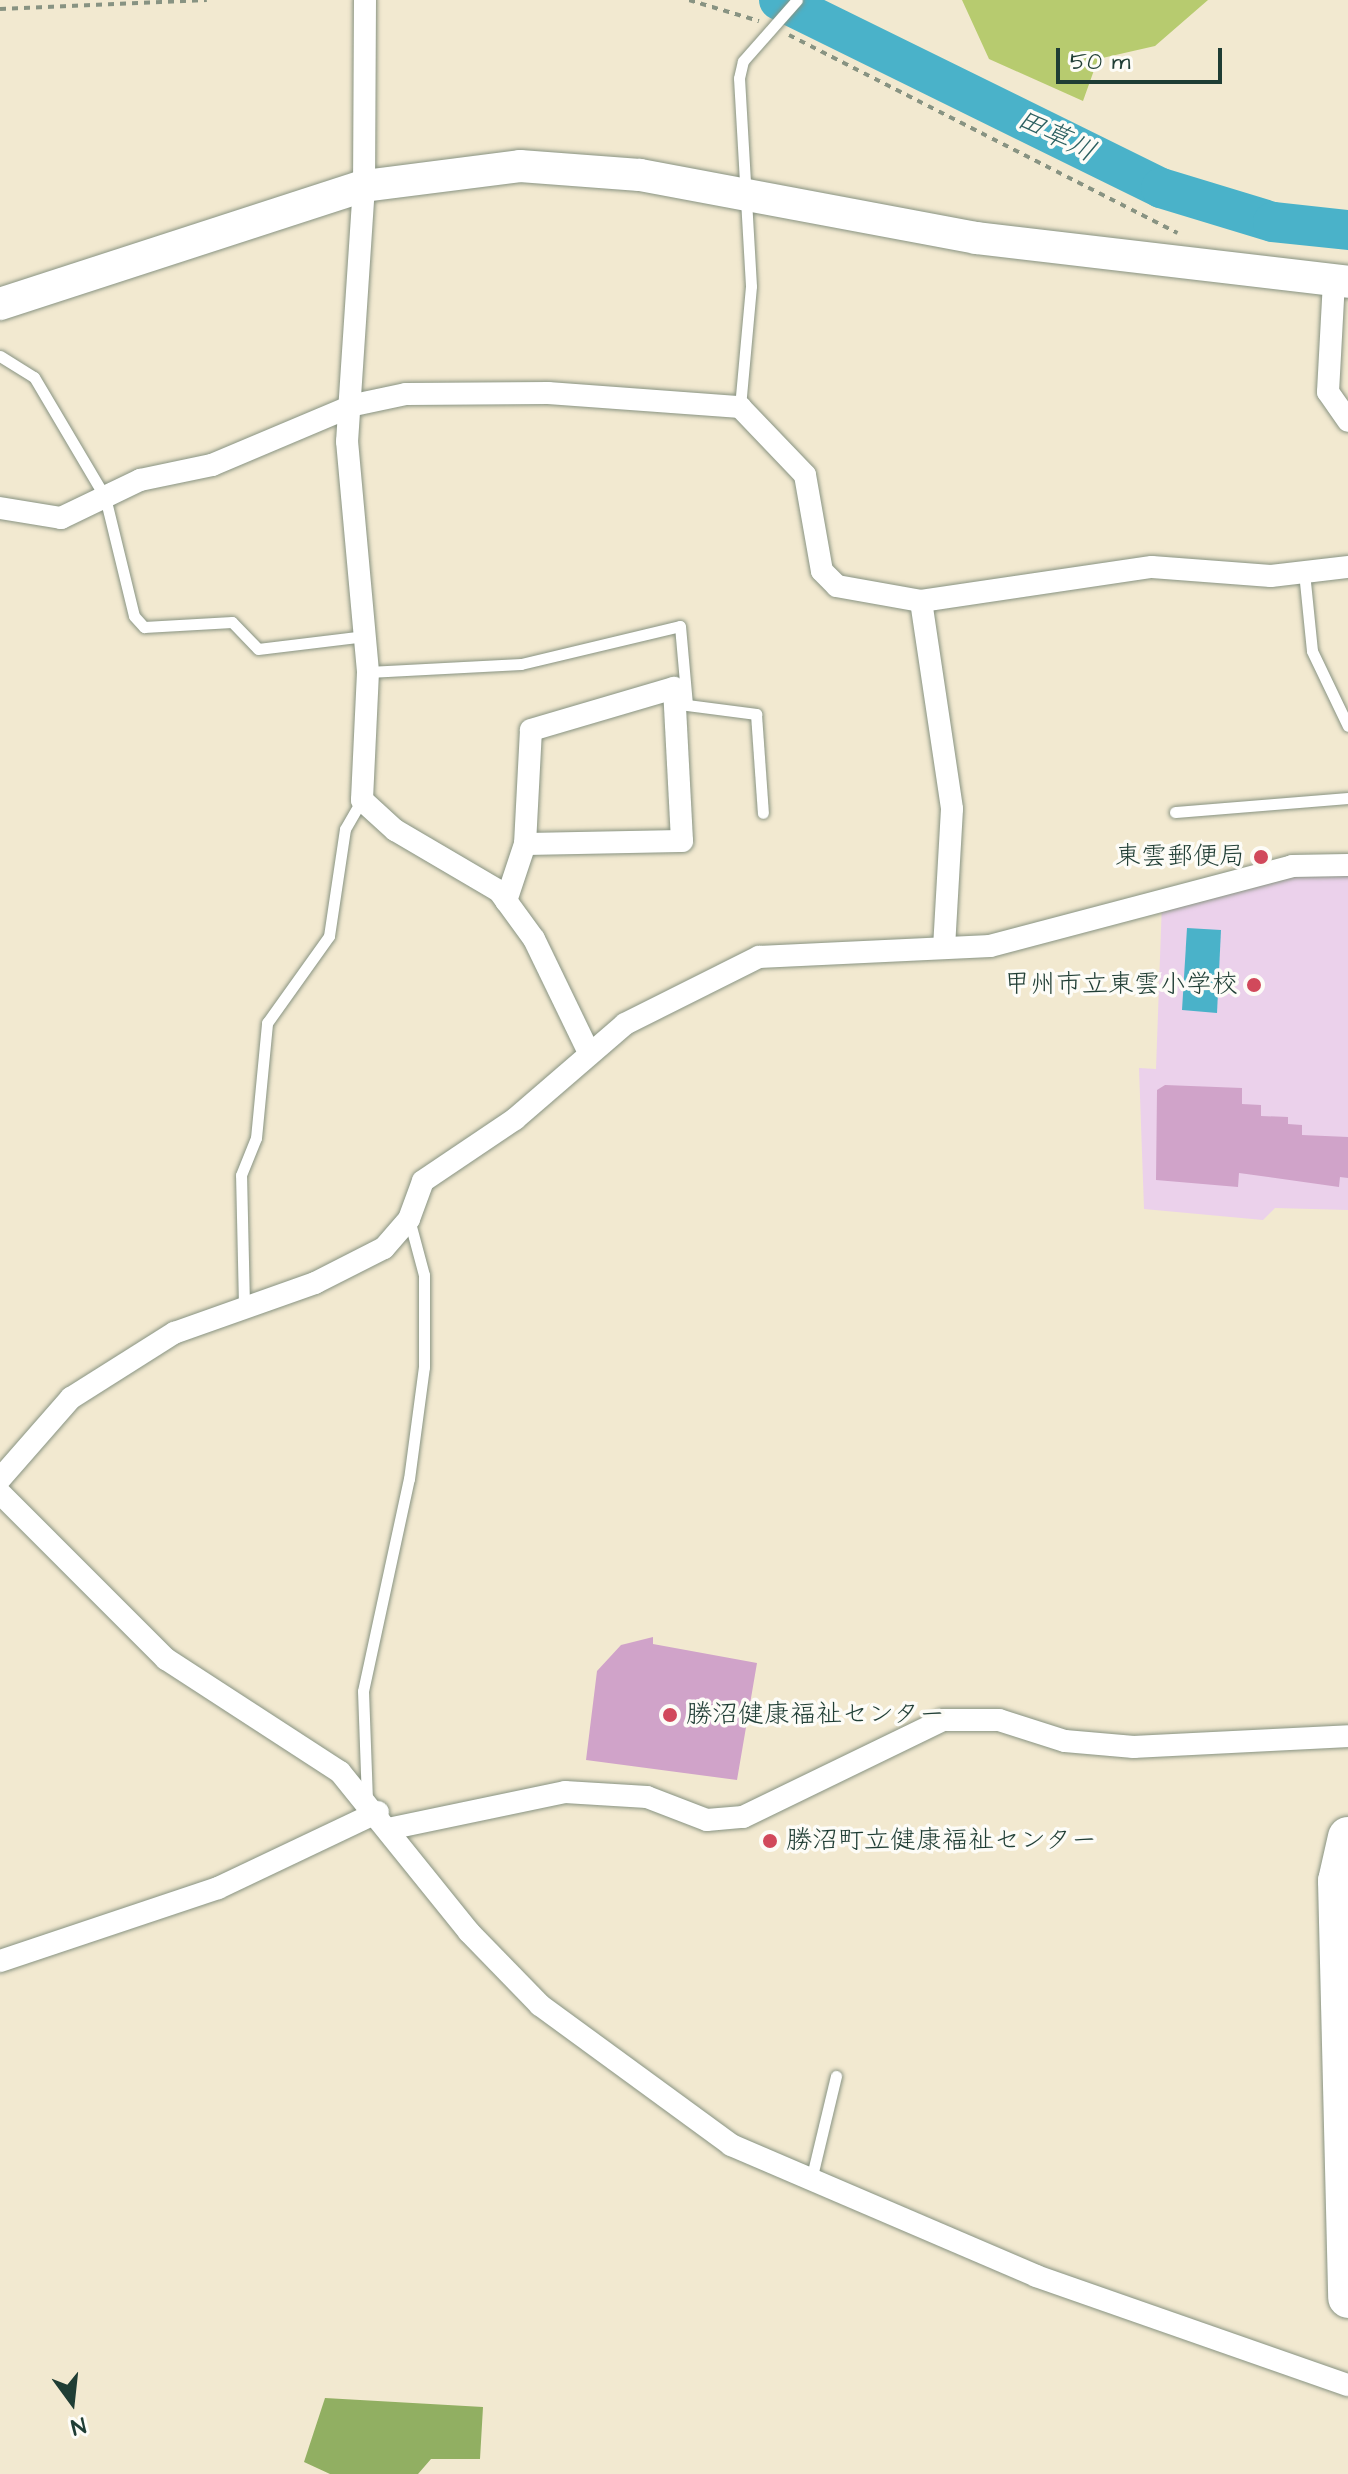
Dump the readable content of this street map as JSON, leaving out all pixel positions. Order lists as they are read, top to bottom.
{
  "water": ["田草川"],
  "places": [
    "東雲郵便局",
    "甲州市立東雲小学校",
    "勝沼健康福祉センター",
    "勝沼町立健康福祉センター"
  ],
  "scale_bar": "50 m",
  "north": "bottom"
}
